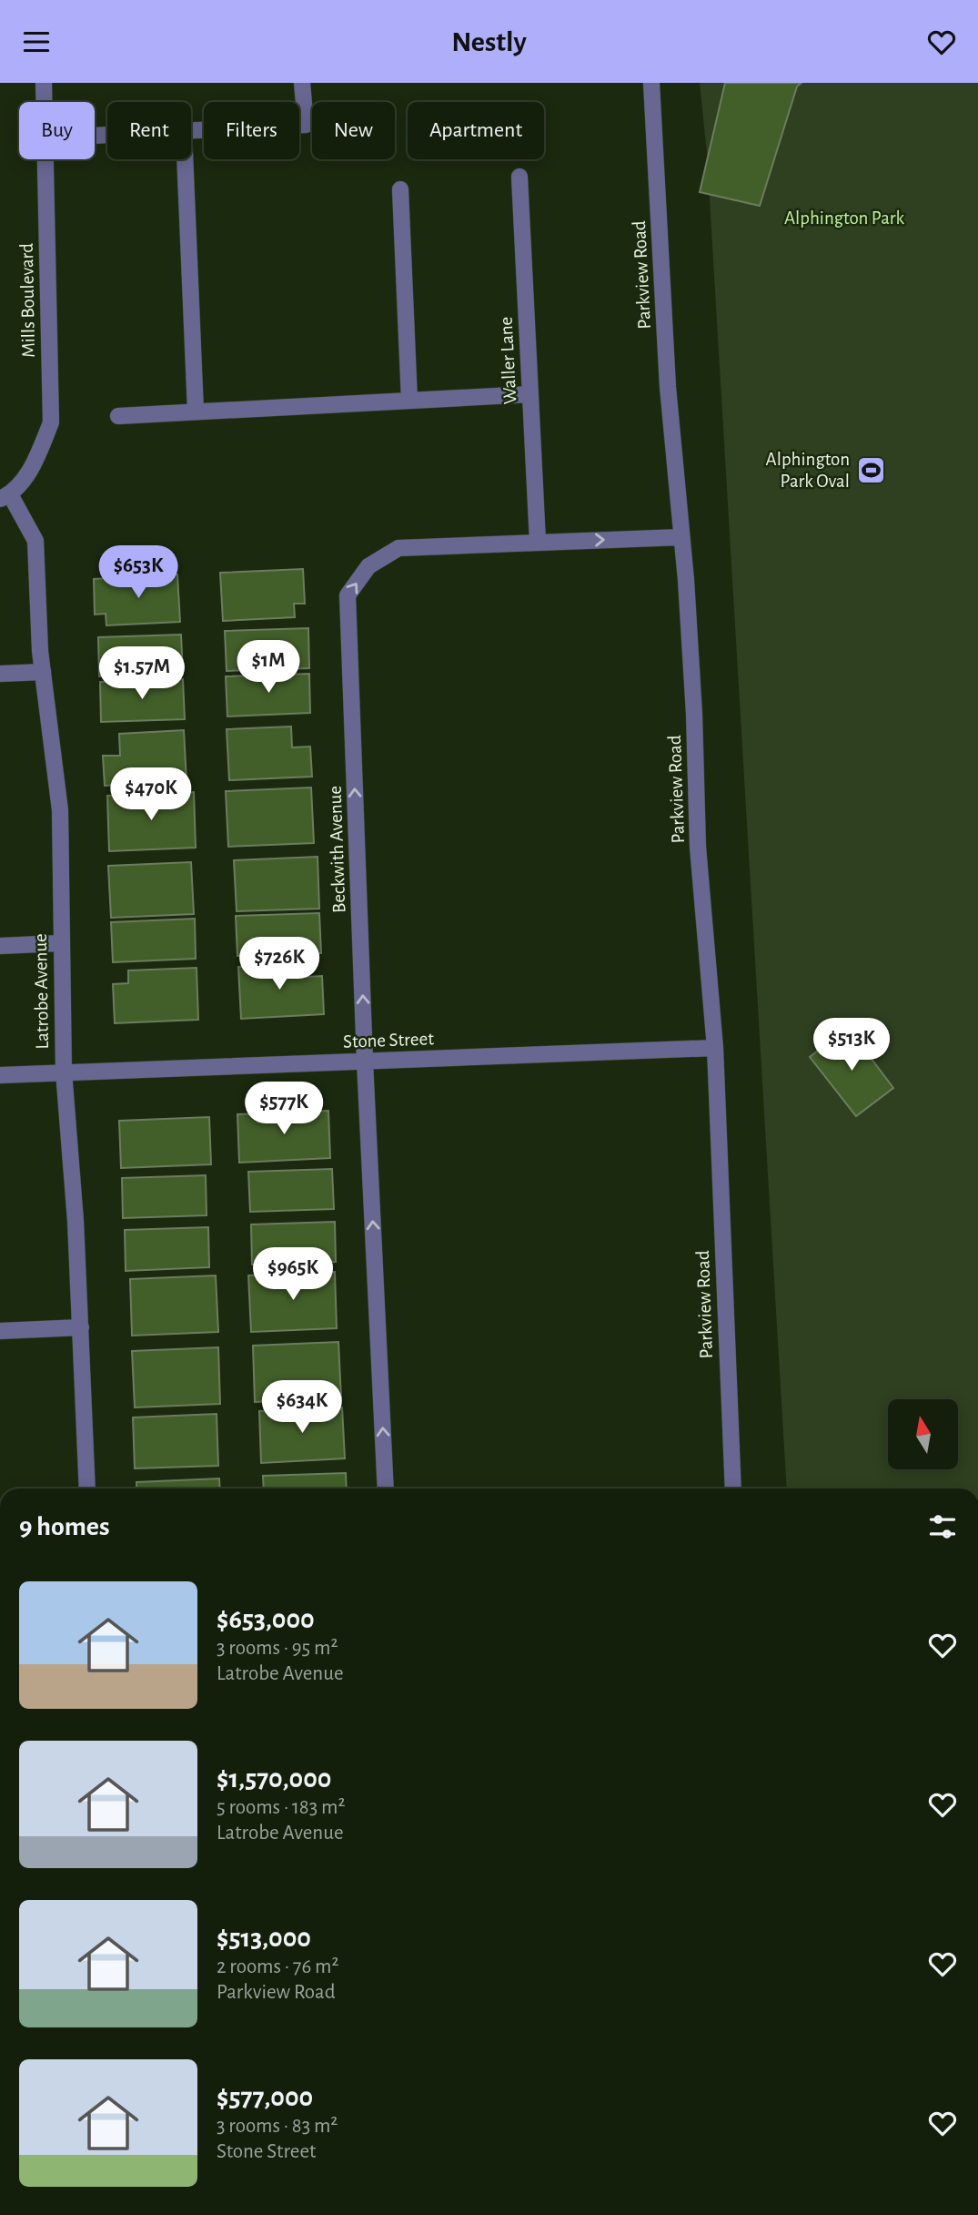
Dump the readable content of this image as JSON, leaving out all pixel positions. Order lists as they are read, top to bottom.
{
  "streets": {
    "street": [
      "Parkview Road",
      "Mills Boulevard",
      "Waller Lane",
      "Beckwith Avenue",
      "Latrobe Avenue",
      "Stone Street"
    ]
  },
  "crossings": [
    ["Parkview Road", "Beckwith Avenue"],
    ["Parkview Road", "Stone Street"],
    ["Mills Boulevard", "Latrobe Avenue"],
    ["Waller Lane", "Beckwith Avenue"],
    ["Beckwith Avenue", "Stone Street"],
    ["Latrobe Avenue", "Stone Street"]
  ],
  "parks": ["Alphington Park"],
  "places": {
    "sports": ["Alphington Park Oval"]
  },
  "north": "top",
  "page": {
    "header": "Nestly",
    "chip": [
      "Buy",
      "Rent",
      "Filters",
      "New",
      "Apartment"
    ],
    "price": [
      "$653K",
      "$1M",
      "$1.57M",
      "$470K",
      "$726K",
      "$513K",
      "$577K",
      "$965K",
      "$634K"
    ],
    "heading": "9 homes",
    "list": [
      {
        "name": "$653,000",
        "note": "3 rooms · 95 m² · Latrobe Avenue"
      },
      {
        "name": "$1,570,000",
        "note": "5 rooms · 183 m² · Latrobe Avenue"
      },
      {
        "name": "$513,000",
        "note": "2 rooms · 76 m² · Parkview Road"
      },
      {
        "name": "$577,000",
        "note": "3 rooms · 83 m² · Stone Street"
      }
    ]
  }
}
